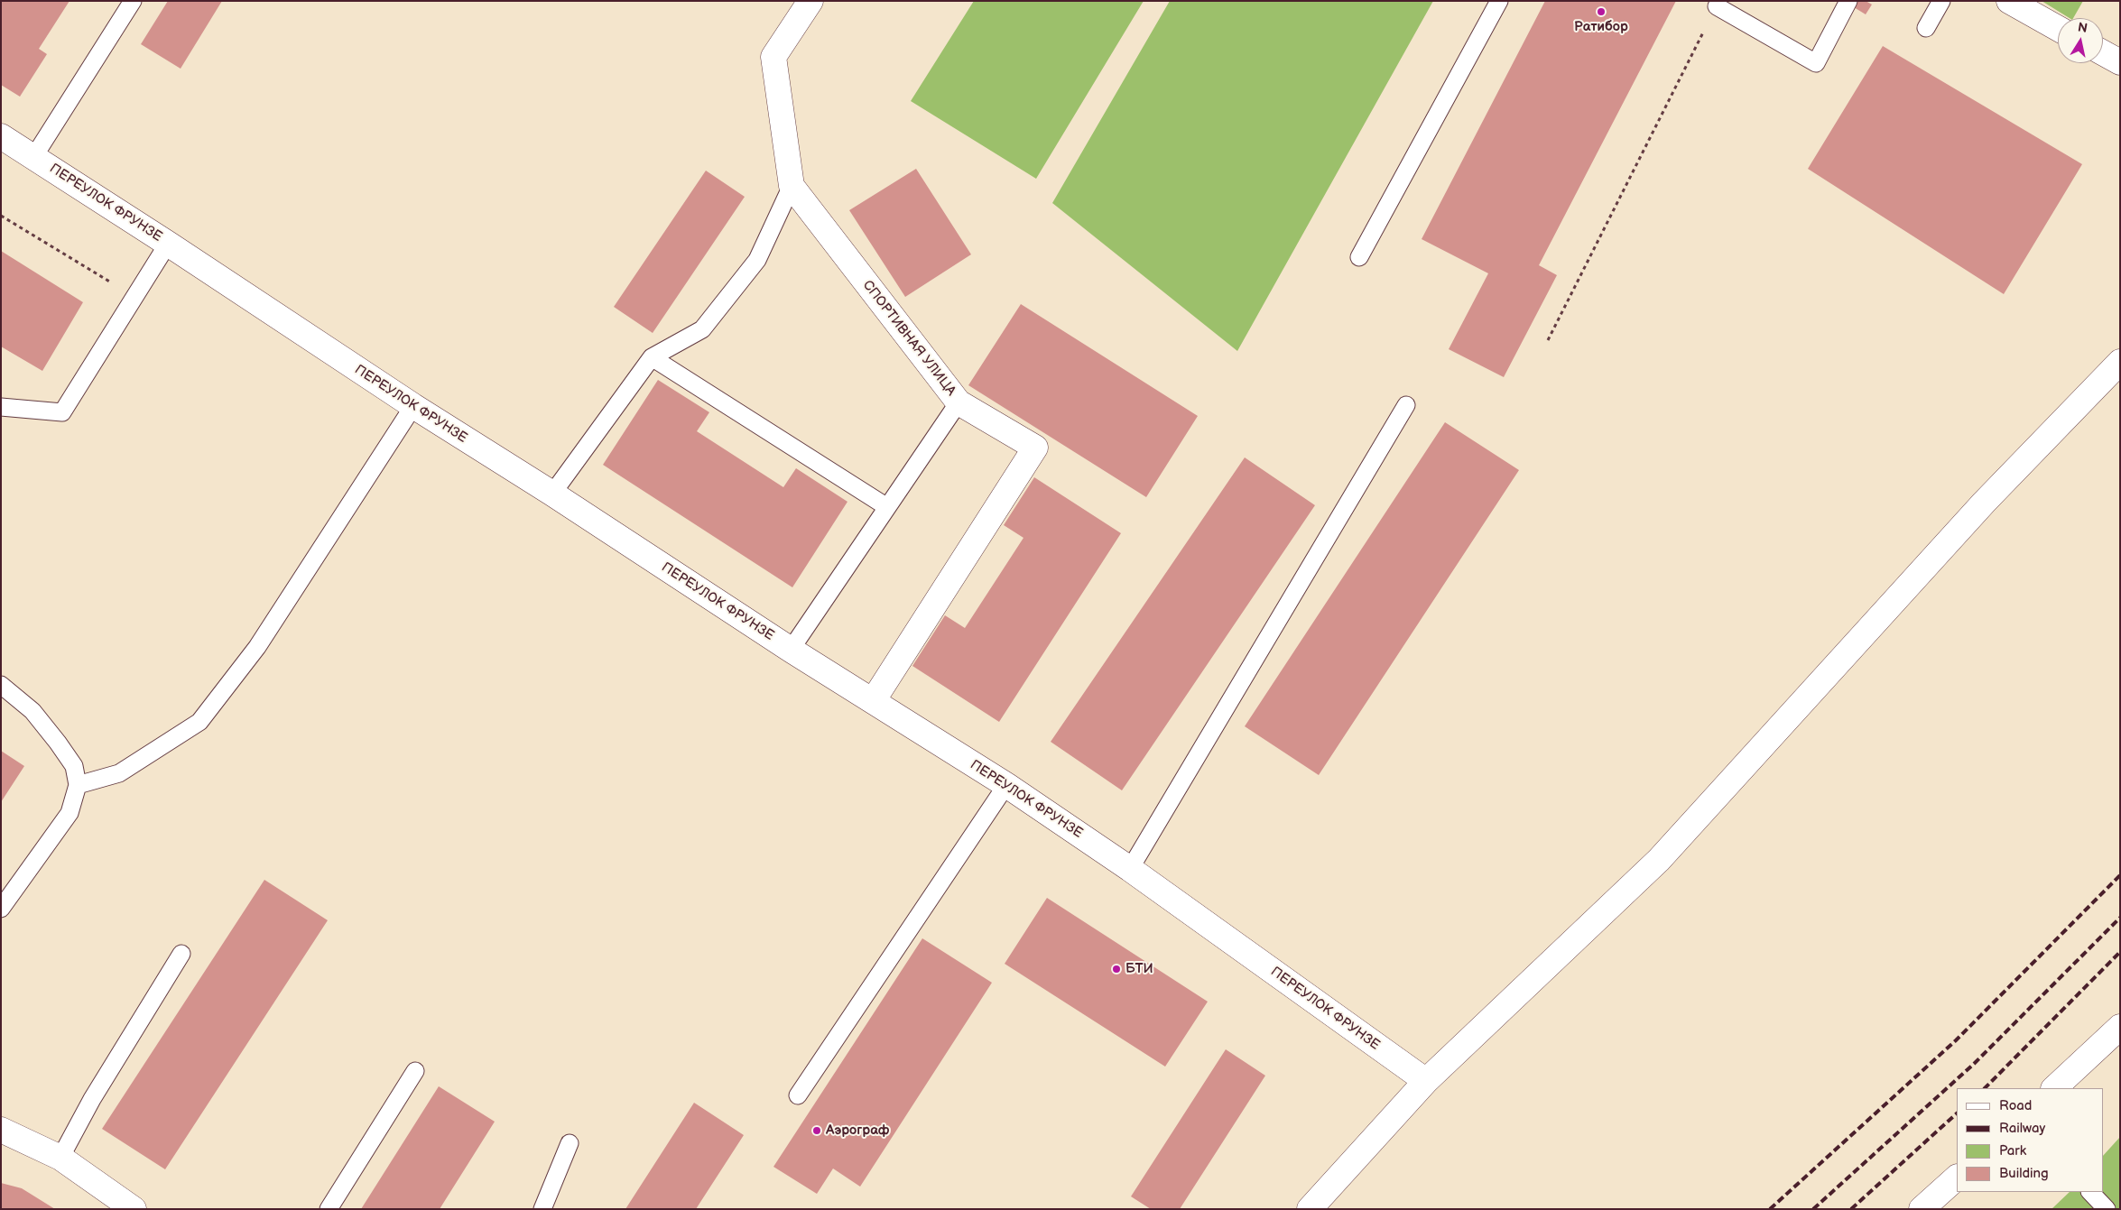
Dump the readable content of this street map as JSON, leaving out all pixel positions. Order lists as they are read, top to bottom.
{
  "streets": {
    "street": ["ПЕРЕУЛОК ФРУНЗЕ", "СПОРТИВНАЯ УЛИЦА"]
  },
  "crossings": [
    ["ПЕРЕУЛОК ФРУНЗЕ", "СПОРТИВНАЯ УЛИЦА"]
  ],
  "places": ["Ратибор", "БТИ", "Аэрограф"],
  "legend": [
    "Road",
    "Railway",
    "Park",
    "Building"
  ],
  "north": "top"
}
